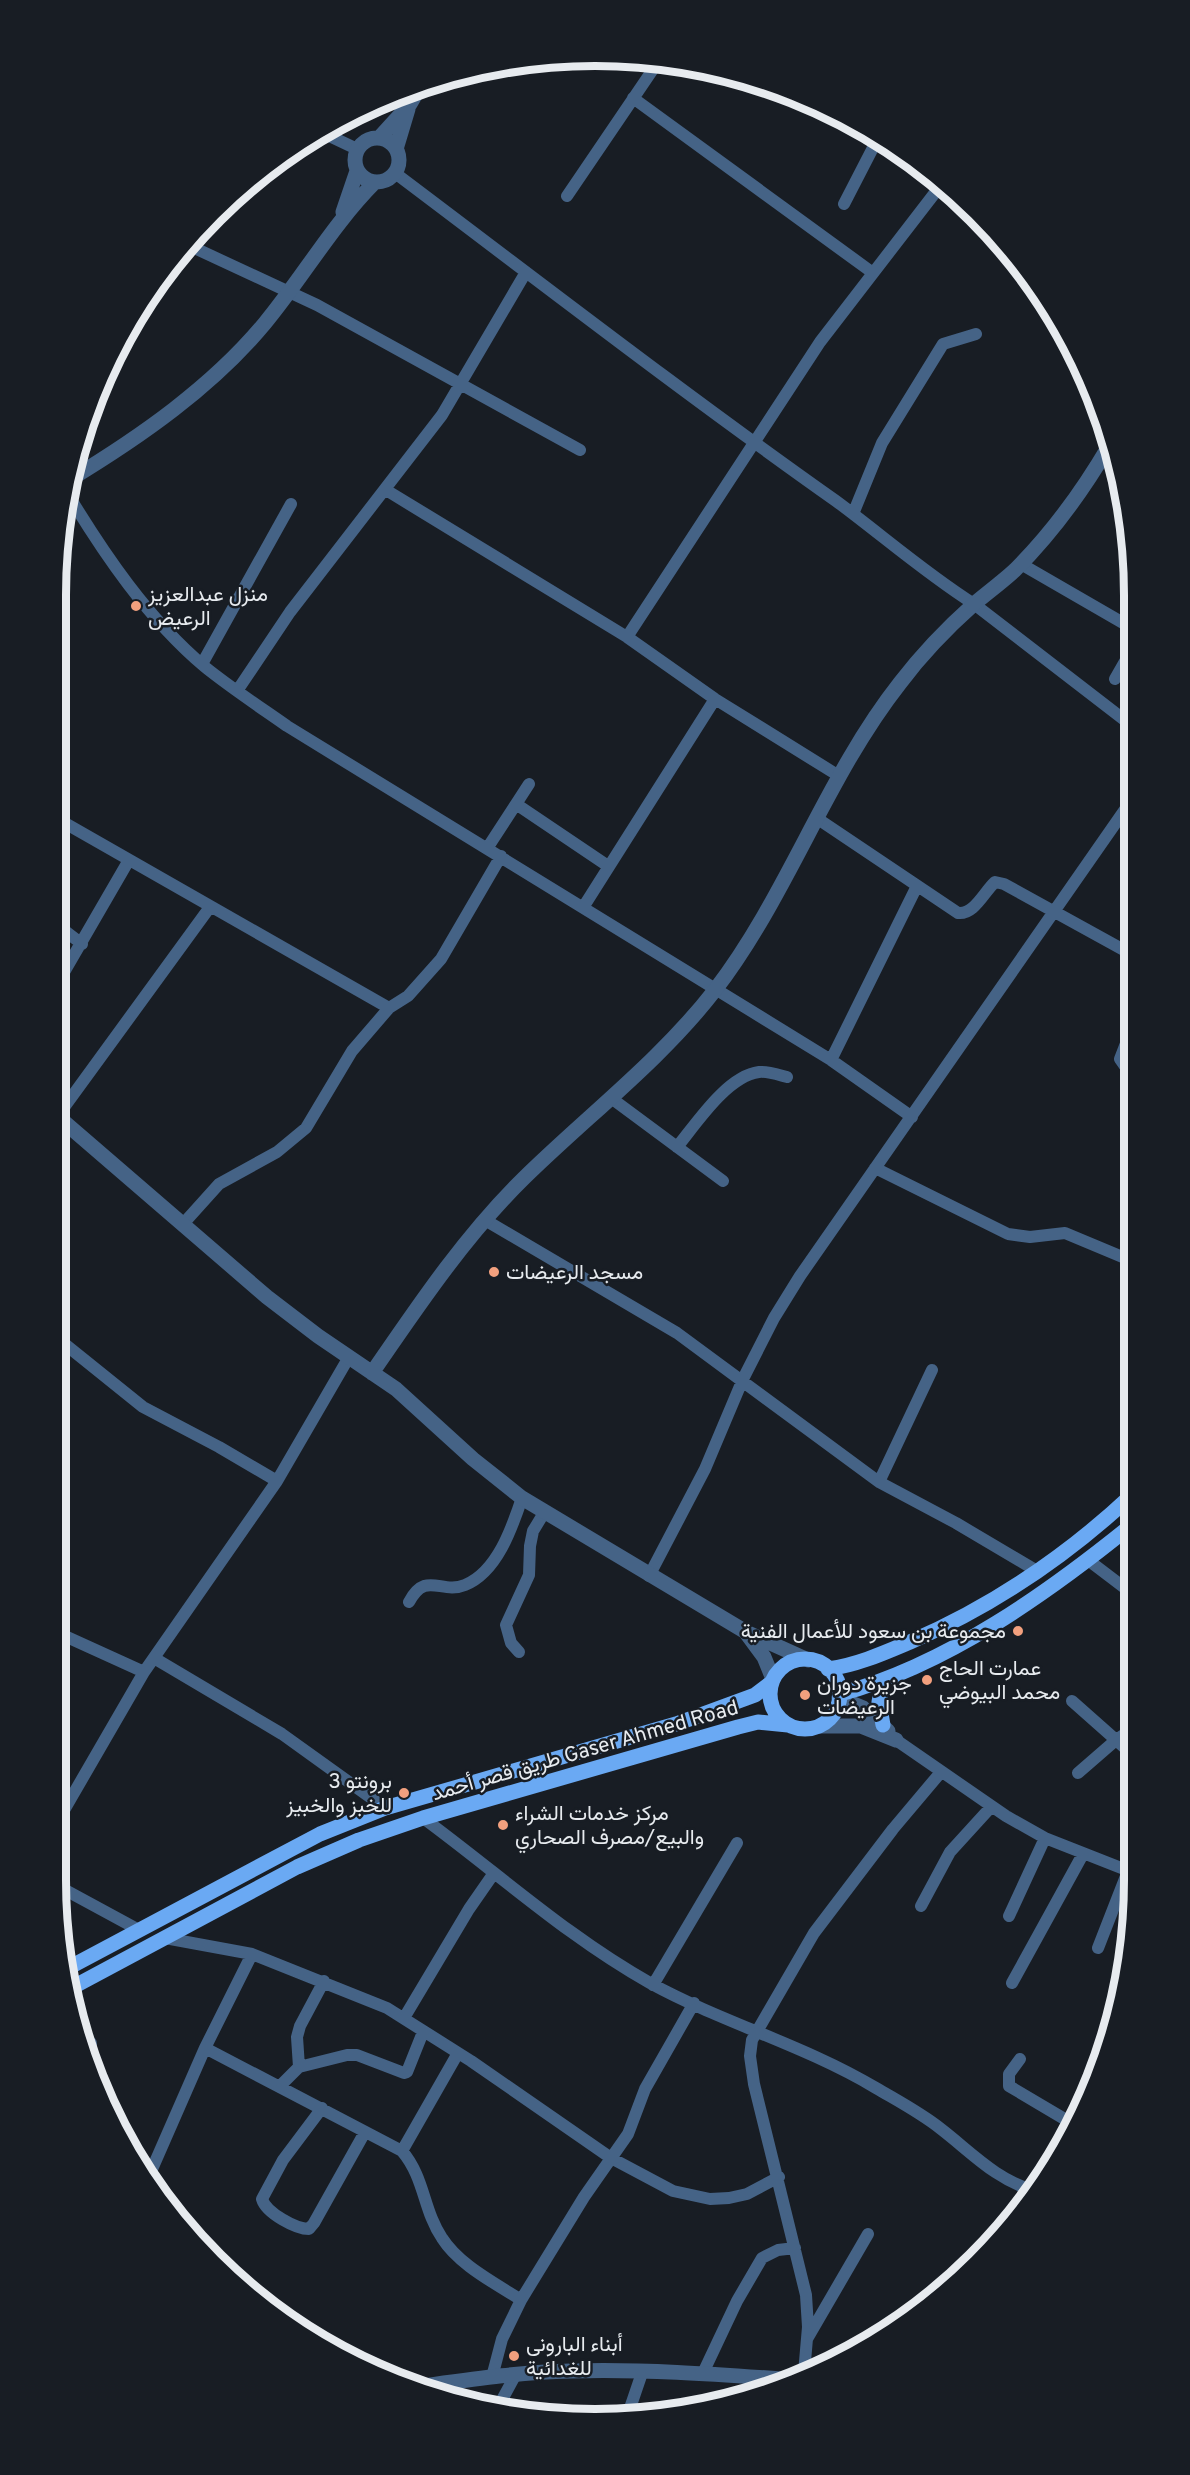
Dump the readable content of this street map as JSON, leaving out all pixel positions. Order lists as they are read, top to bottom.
{
  "streets": {
    "main road": ["طريق قصر أحمد Gaser Ahmed Road"]
  },
  "places": [
    "منزل عبدالعزيز الرعيض",
    "مسجد الرعيضات",
    "مجموعة بن سعود للأعمال الفنية",
    "عمارت الحاج محمد البيوضي",
    "جزيرة دوران الرعيضات",
    "برونتو 3 للخبز والخبيز",
    "مركز خدمات الشراء والبيع/مصرف الصحاري",
    "أبناء البارونى للغدائية"
  ]
}
